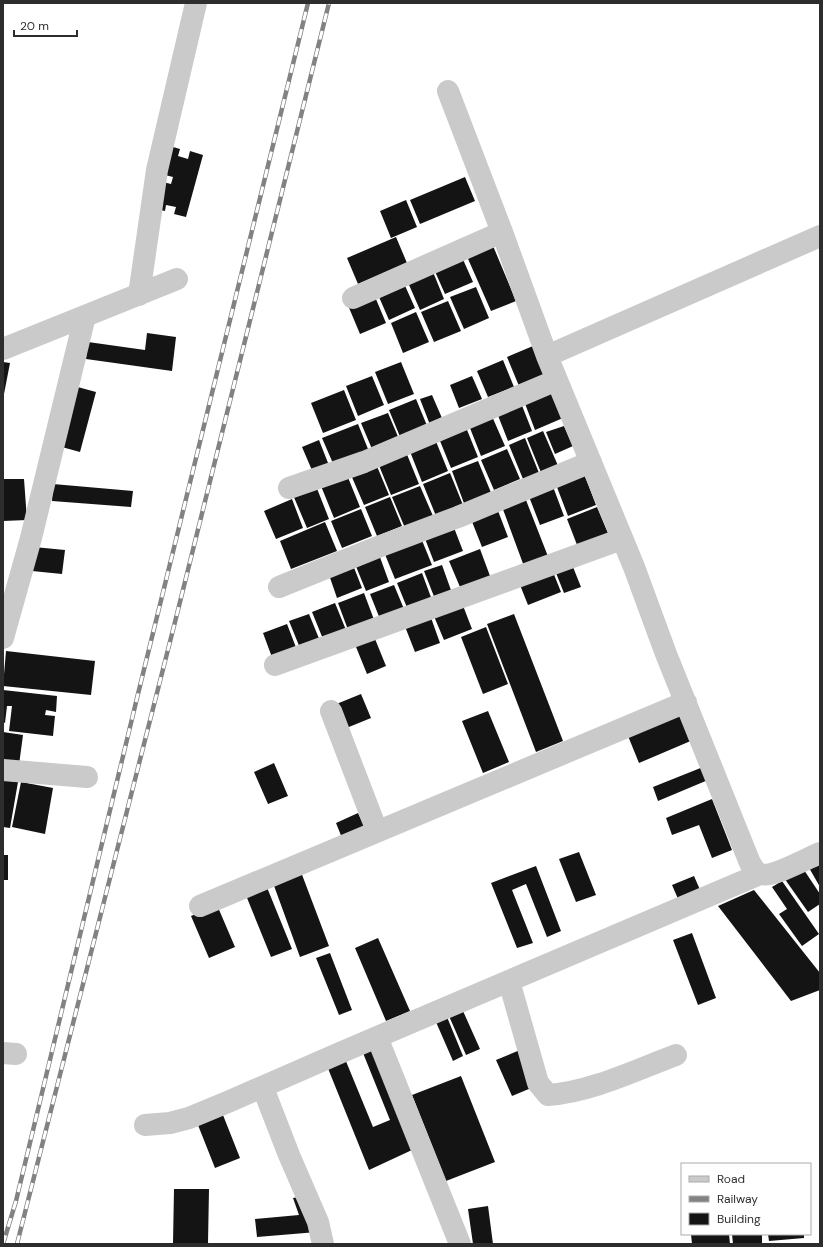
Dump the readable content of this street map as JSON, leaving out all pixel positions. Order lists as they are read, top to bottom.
{
  "legend": ["Road", "Railway", "Building"],
  "scale_bar": "20 m"
}
